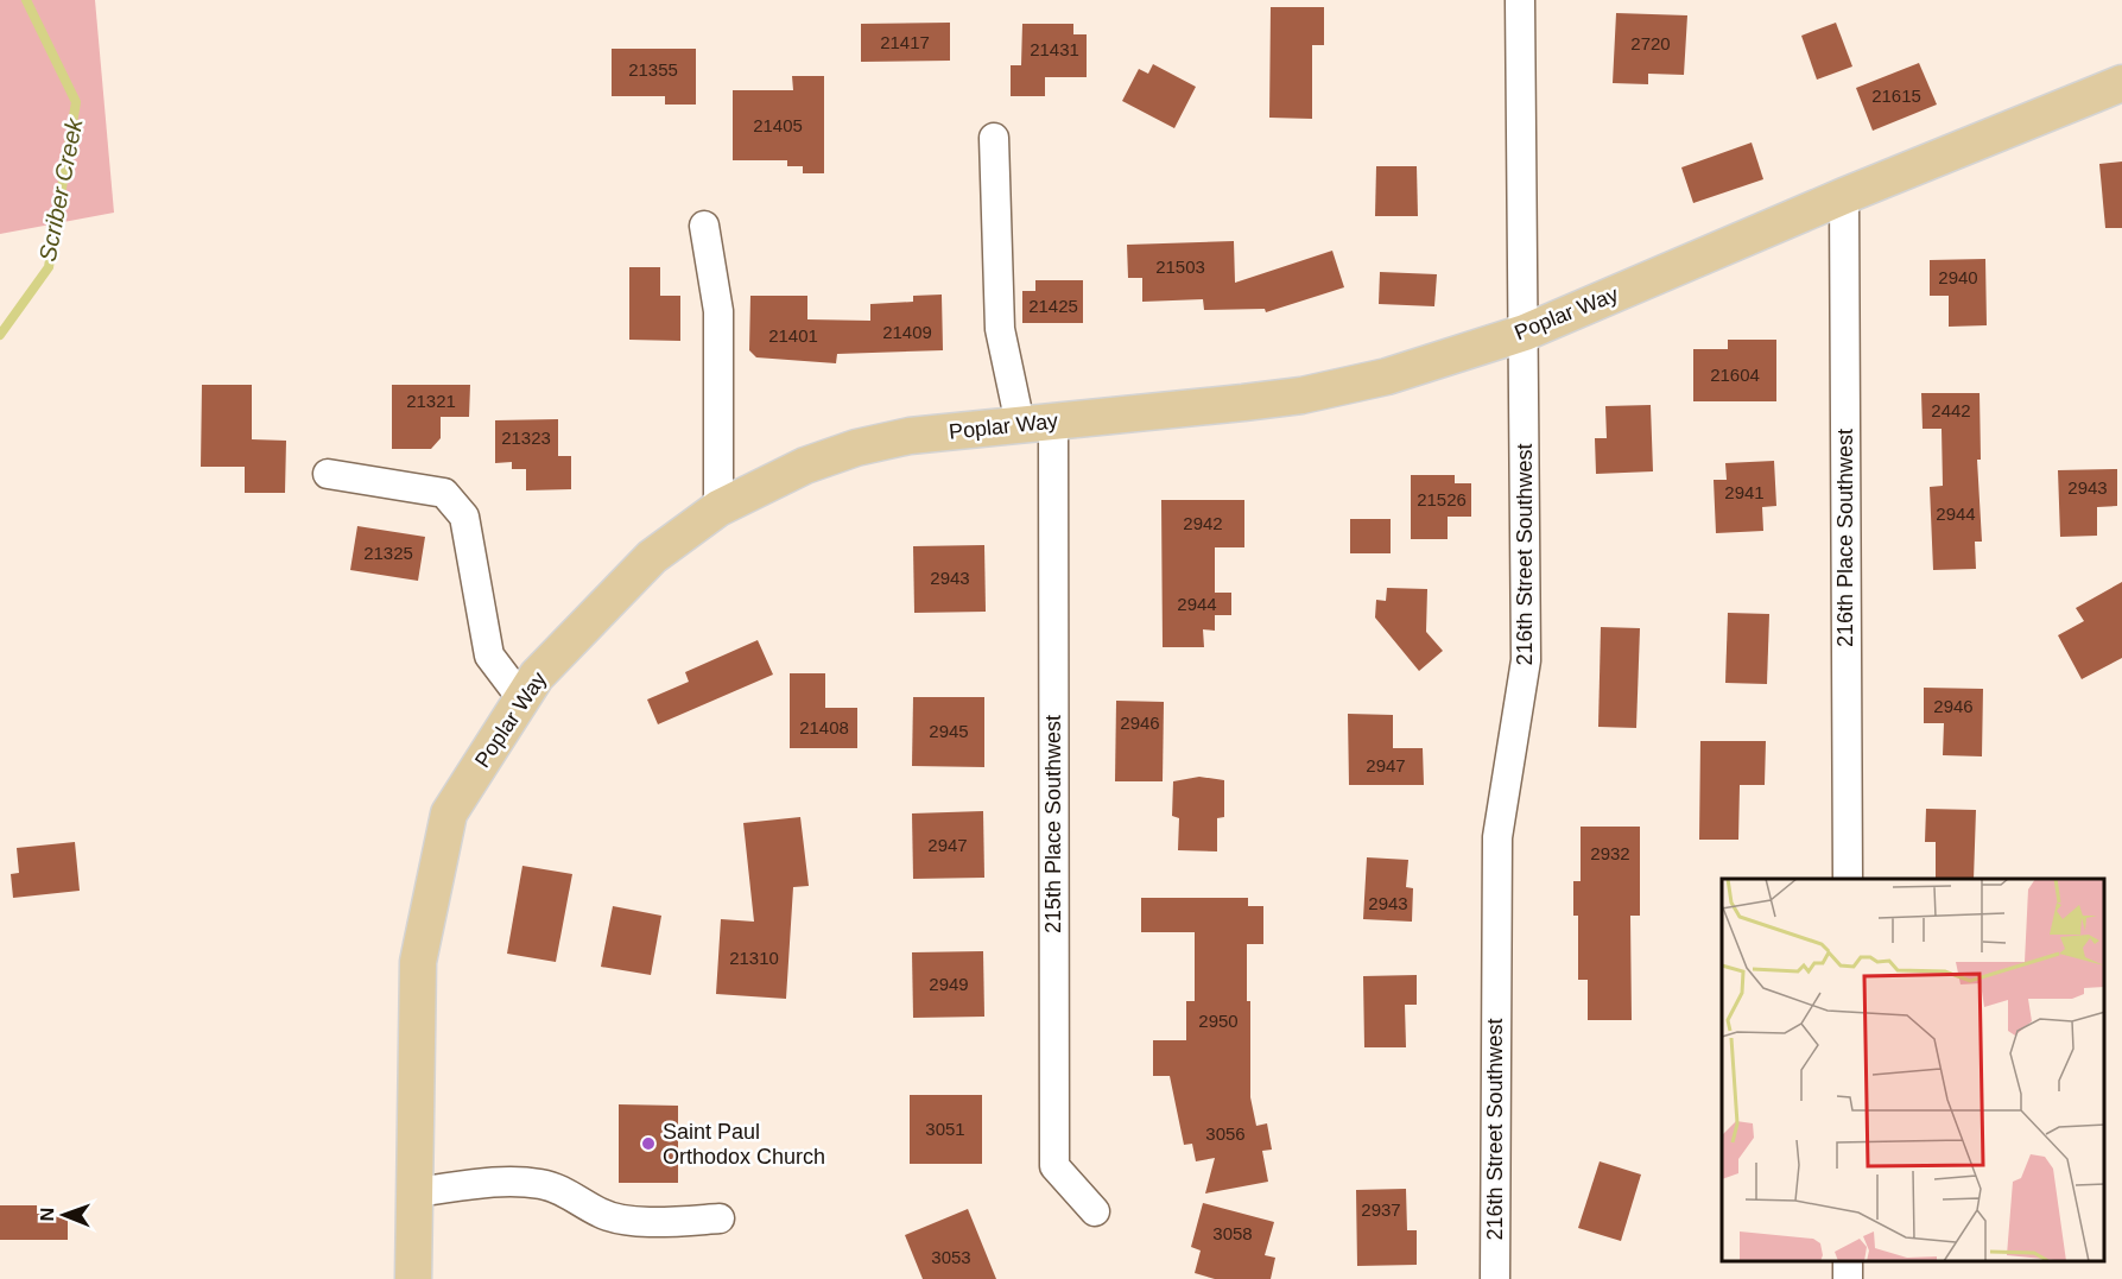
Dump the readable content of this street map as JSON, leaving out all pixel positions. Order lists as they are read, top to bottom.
{
  "streets": {
    "main road": ["Poplar Way"],
    "street": ["216th Place Southwest", "216th Street Southwest", "215th Place Southwest"]
  },
  "crossings": [
    ["Poplar Way", "216th Place Southwest"],
    ["Poplar Way", "216th Street Southwest"],
    ["Poplar Way", "215th Place Southwest"]
  ],
  "water": ["Scriber Creek"],
  "places": ["Saint Paul Orthodox Church"],
  "house_numbers": [
    "21417",
    "2720",
    "21431",
    "21355",
    "21615",
    "21405",
    "21503",
    "2940",
    "21425",
    "21409",
    "21401",
    "21604",
    "21321",
    "2442",
    "21323",
    "2943",
    "2941",
    "21526",
    "2944",
    "2942",
    "21325",
    "2943",
    "2944",
    "2946",
    "2946",
    "21408",
    "2945",
    "2947",
    "2947",
    "2932",
    "2943",
    "21310",
    "2949",
    "2950",
    "3051",
    "3056",
    "2937",
    "3058",
    "3053"
  ],
  "north": "left"
}
